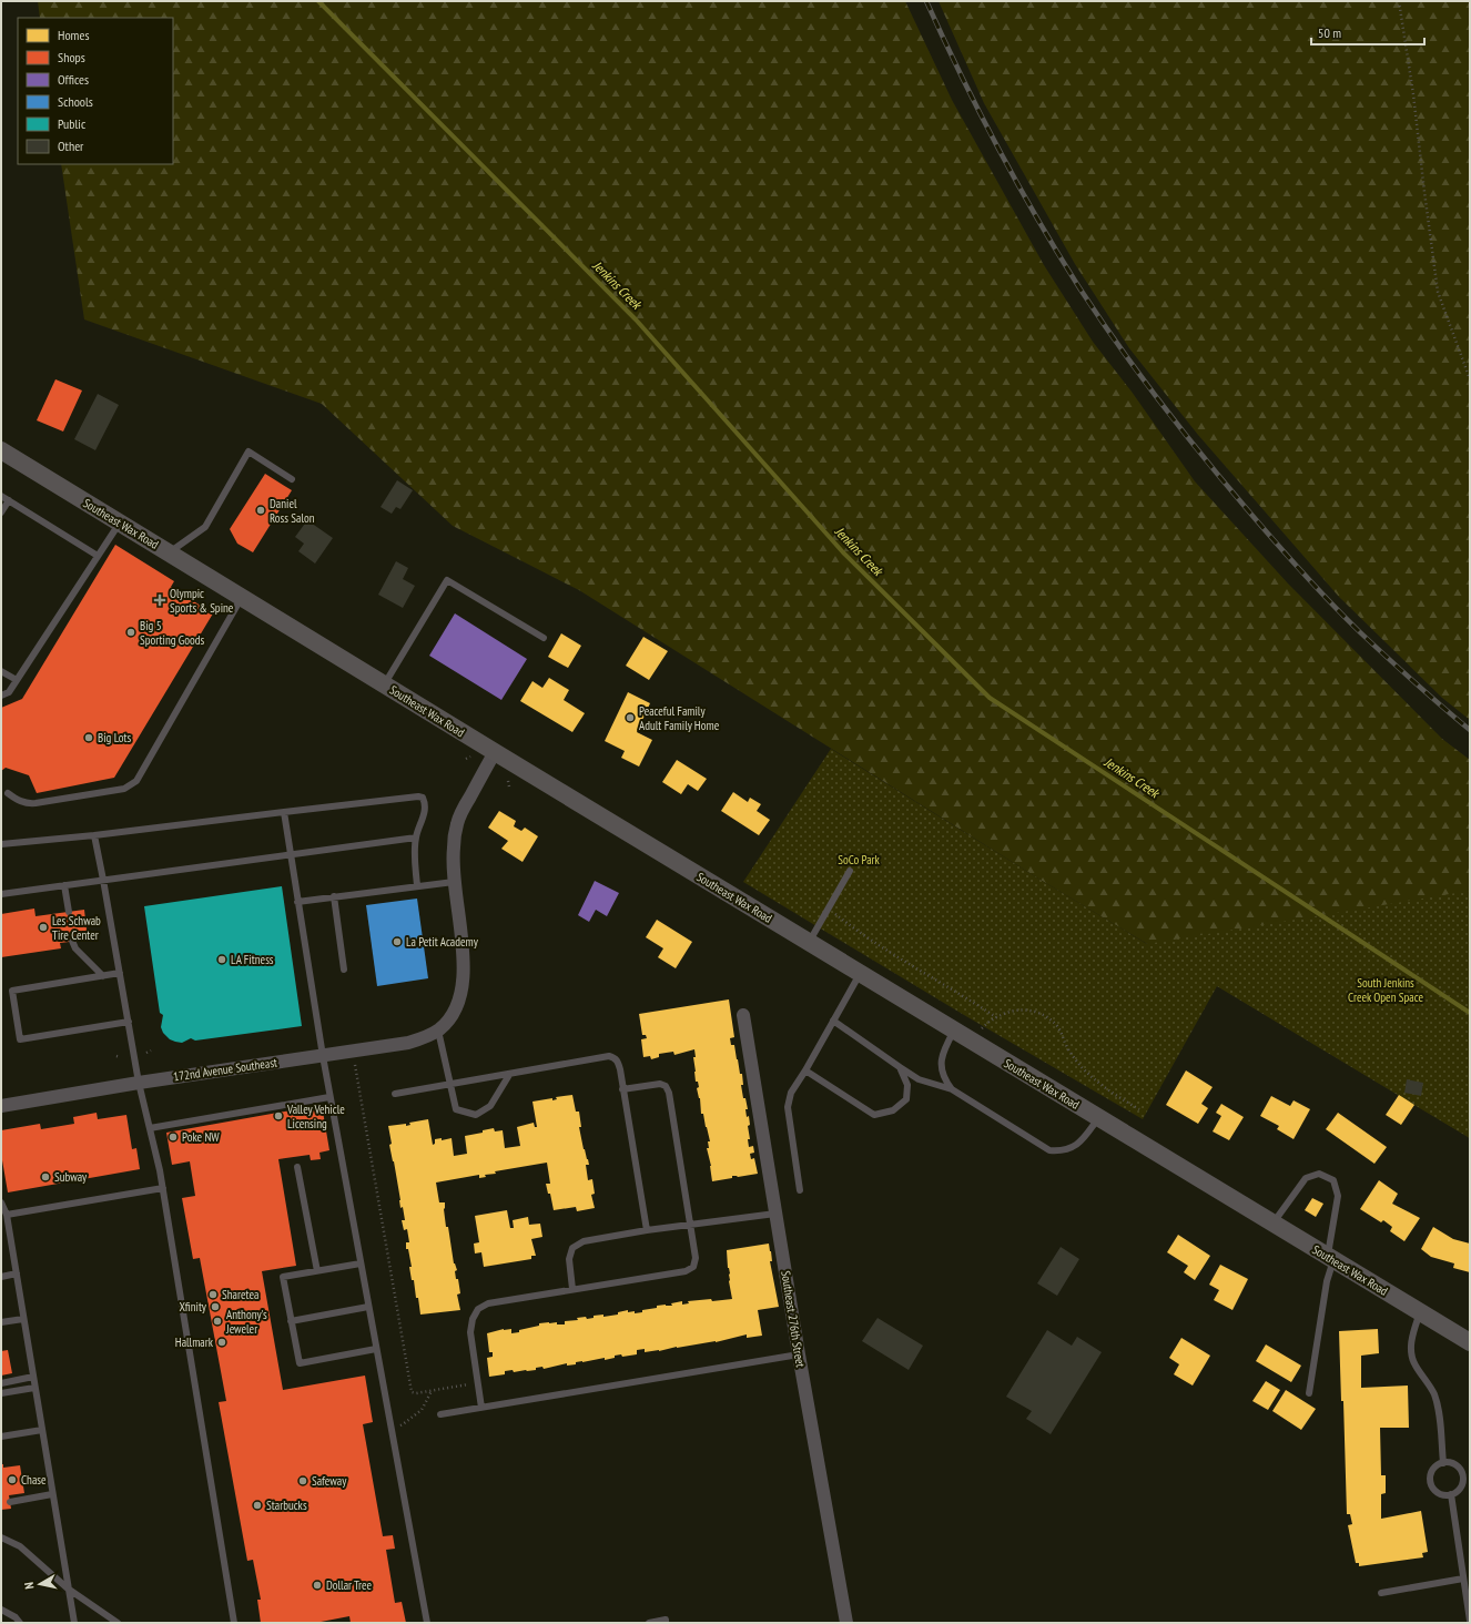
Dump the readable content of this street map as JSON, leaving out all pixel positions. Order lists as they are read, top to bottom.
{
  "streets": {
    "street": ["Southeast Wax Road", "172nd Avenue Southeast", "Southeast 276th Street"]
  },
  "water": ["Jenkins Creek"],
  "parks": ["SoCo Park", "South Jenkins Creek Open Space"],
  "places": {
    "other": [
      "Daniel Ross Salon",
      "Big 5 Sporting Goods",
      "Peaceful Family Adult Family Home",
      "Big Lots",
      "Les Schwab Tire Center",
      "La Petit Academy",
      "LA Fitness",
      "Valley Vehicle Licensing",
      "Poke NW",
      "Subway",
      "Sharetea",
      "Xfinity",
      "Anthony's Jeweler",
      "Hallmark",
      "Chase",
      "Safeway",
      "Starbucks",
      "Dollar Tree"
    ],
    "health": ["Olympic Sports & Spine"]
  },
  "legend": [
    "Homes",
    "Shops",
    "Offices",
    "Schools",
    "Public",
    "Other"
  ],
  "scale_bar": "50 m",
  "north": "left"
}
